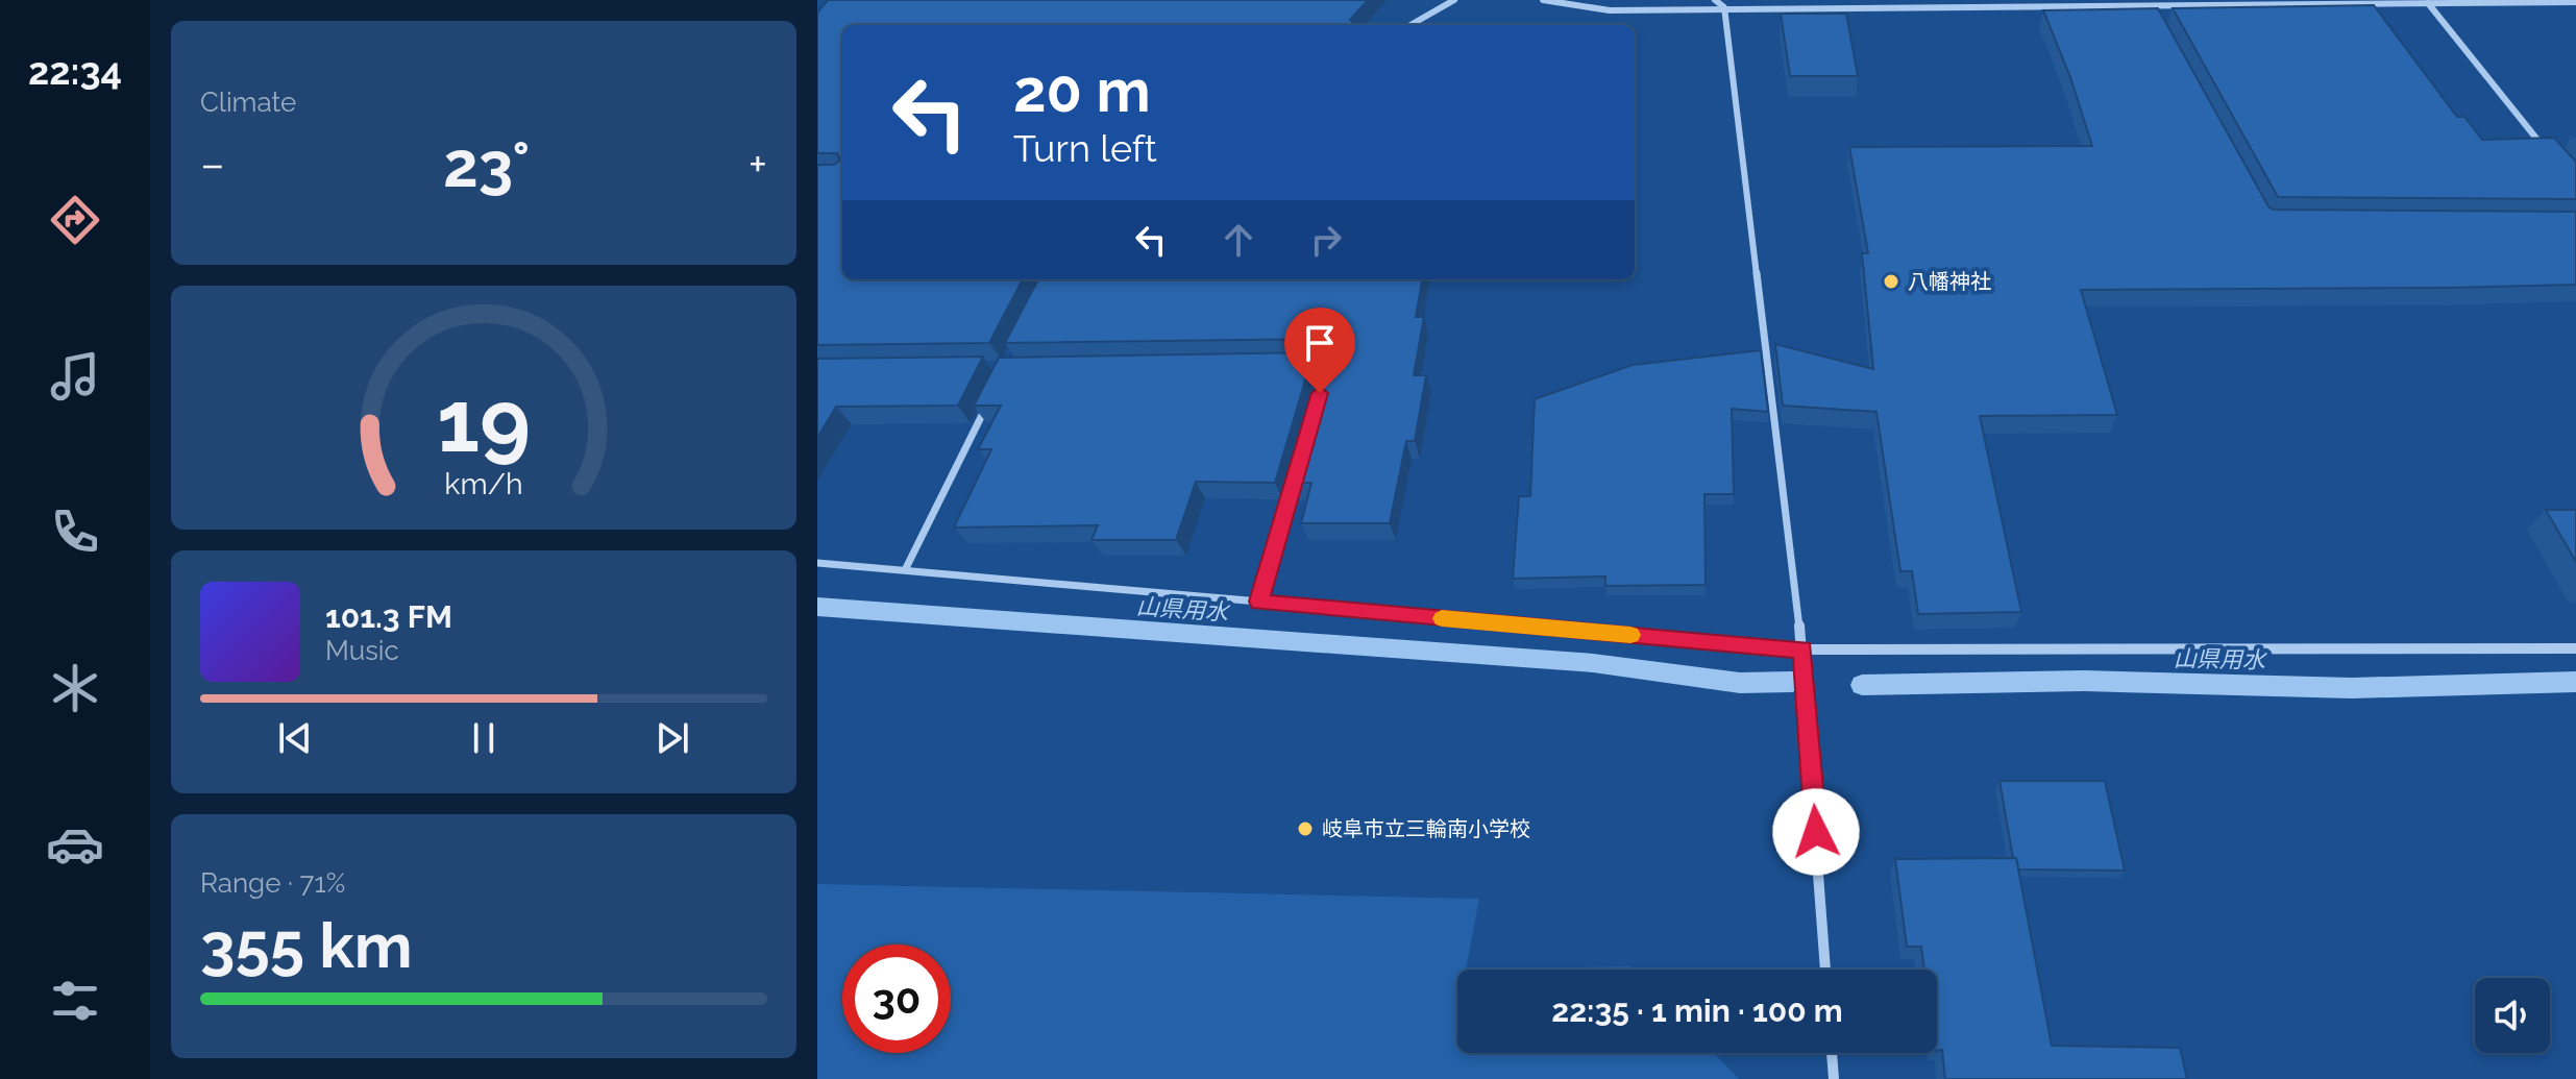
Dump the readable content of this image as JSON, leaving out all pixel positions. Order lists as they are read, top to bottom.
{
  "water": ["山県用水"],
  "places": ["八幡神社", "岐阜市立三輪南小学校"],
  "page": {
    "tabs": "22:34",
    "tile": [
      "Climate",
      ["Range · 71%", "355 km"]
    ],
    "turn": ["20 m", "Turn left"],
    "heat": ["−", "23°", "+"],
    "song": ["101.3 FM", "Music"],
    "limit": "30",
    "trip": "22:35 · 1 min · 100 m",
    "gauge": ["19", "km/h"]
  }
}
